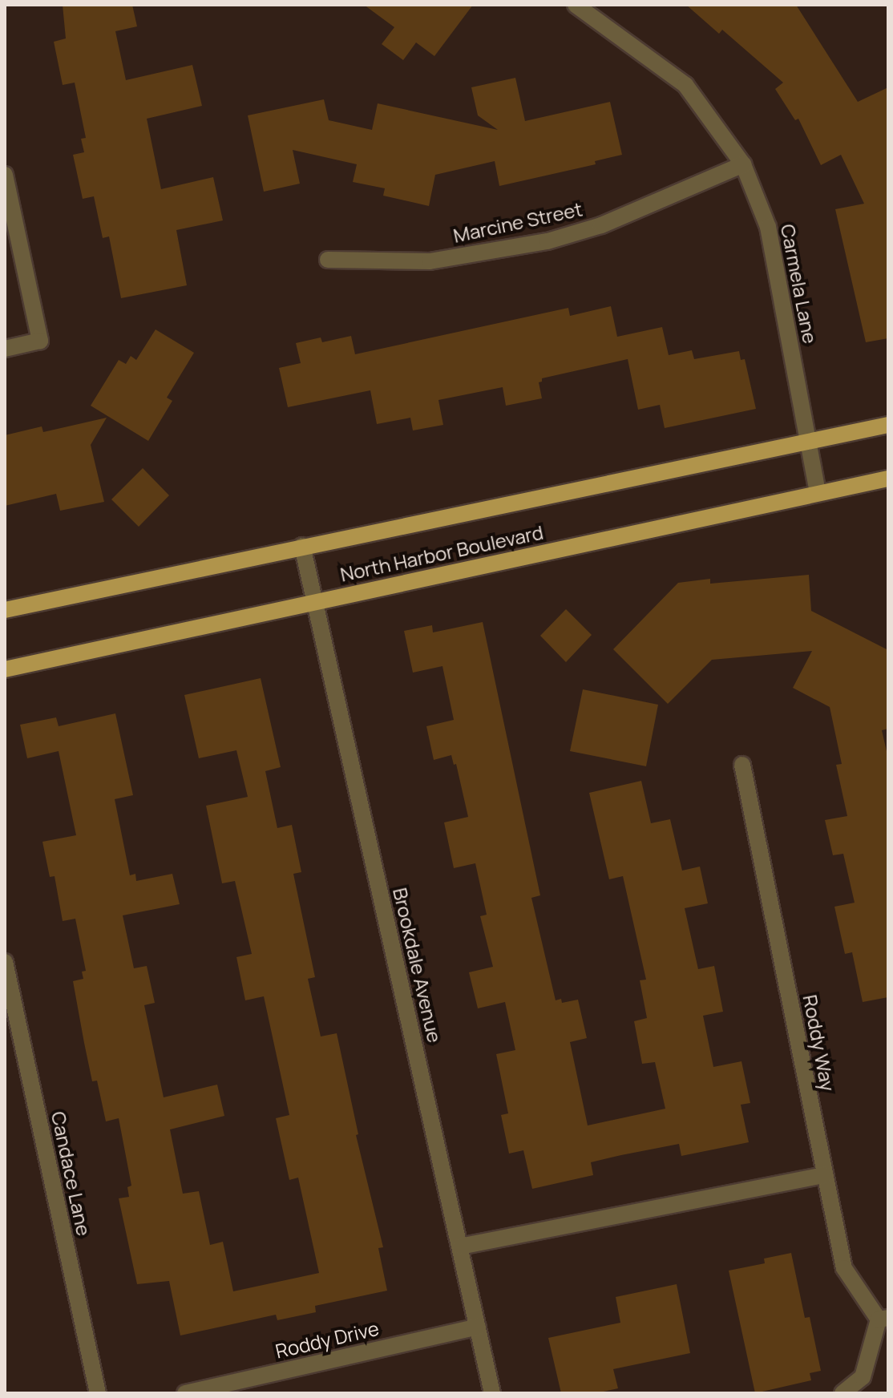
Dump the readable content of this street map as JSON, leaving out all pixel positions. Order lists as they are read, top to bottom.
{
  "streets": {
    "main road": ["North Harbor Boulevard"],
    "street": [
      "Marcine Street",
      "Carmela Lane",
      "Brookdale Avenue",
      "Roddy Way",
      "Candace Lane",
      "Roddy Drive"
    ]
  },
  "crossings": [
    ["Marcine Street", "Carmela Lane"],
    ["Carmela Lane", "North Harbor Boulevard"],
    ["North Harbor Boulevard", "Brookdale Avenue"],
    ["Brookdale Avenue", "Roddy Drive"]
  ]
}
